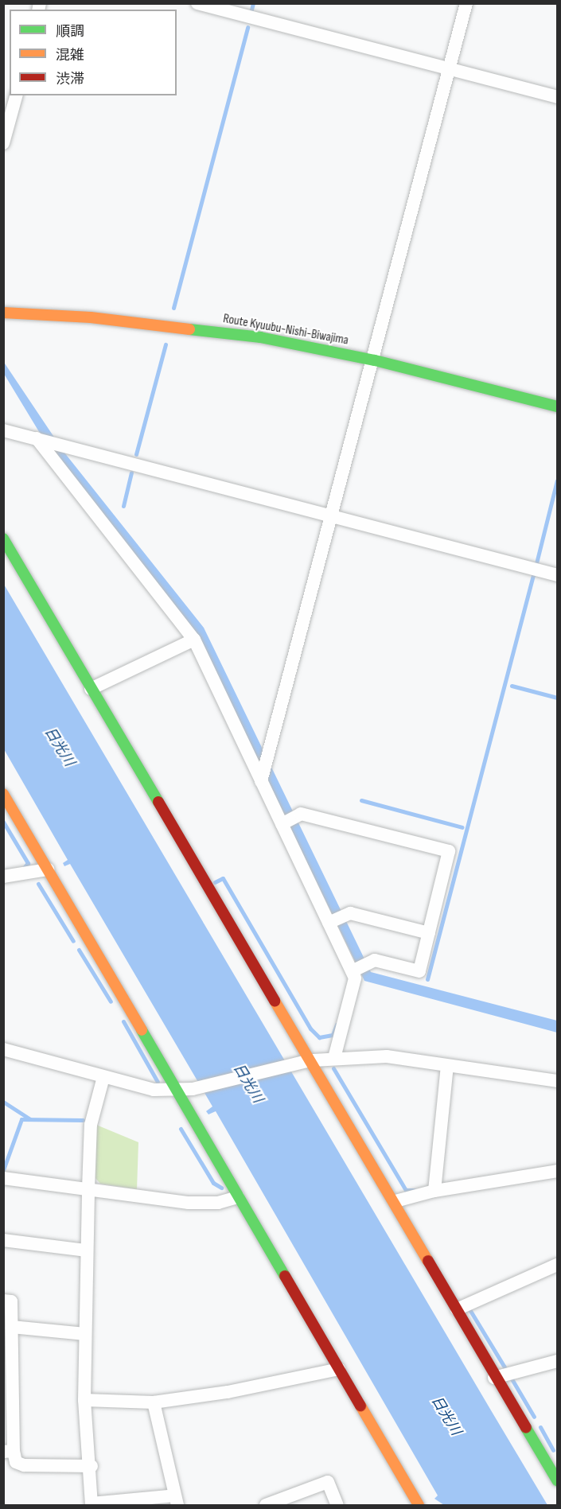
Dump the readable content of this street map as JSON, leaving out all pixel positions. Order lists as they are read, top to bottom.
{
  "streets": {
    "street": ["Route Kyuubu-Nishi-Biwajima"]
  },
  "water": ["日光川"],
  "legend": ["順調", "混雑", "渋滞"]
}
